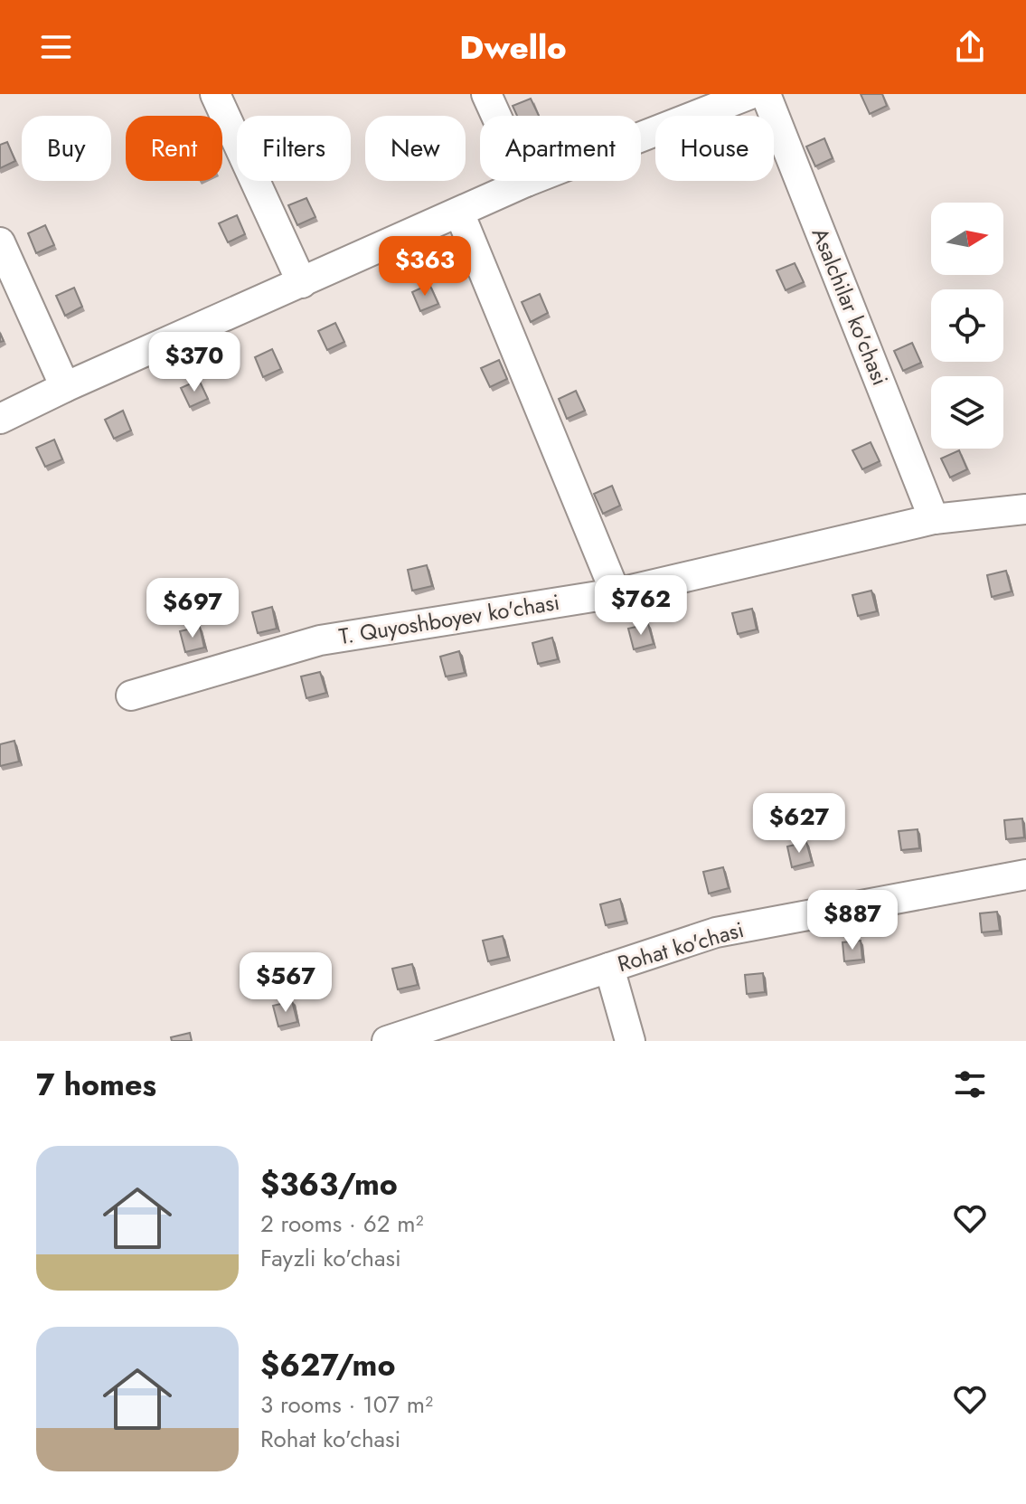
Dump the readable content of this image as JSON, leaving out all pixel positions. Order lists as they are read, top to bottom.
{
  "streets": {
    "street": ["Asalchilar ko'chasi", "T. Quyoshboyev ko'chasi", "Rohat ko'chasi"]
  },
  "crossings": [
    ["Asalchilar ko'chasi", "T. Quyoshboyev ko'chasi"]
  ],
  "north": "right",
  "page": {
    "header": "Dwello",
    "chip": [
      "Buy",
      "Rent",
      "Filters",
      "New",
      "Apartment",
      "House"
    ],
    "price": [
      "$363",
      "$370",
      "$762",
      "$697",
      "$627",
      "$887",
      "$567"
    ],
    "heading": "7 homes",
    "list": [
      {
        "name": "$363/mo",
        "note": "2 rooms · 62 m² · Fayzli ko'chasi"
      },
      {
        "name": "$627/mo",
        "note": "3 rooms · 107 m² · Rohat ko'chasi"
      }
    ]
  }
}
